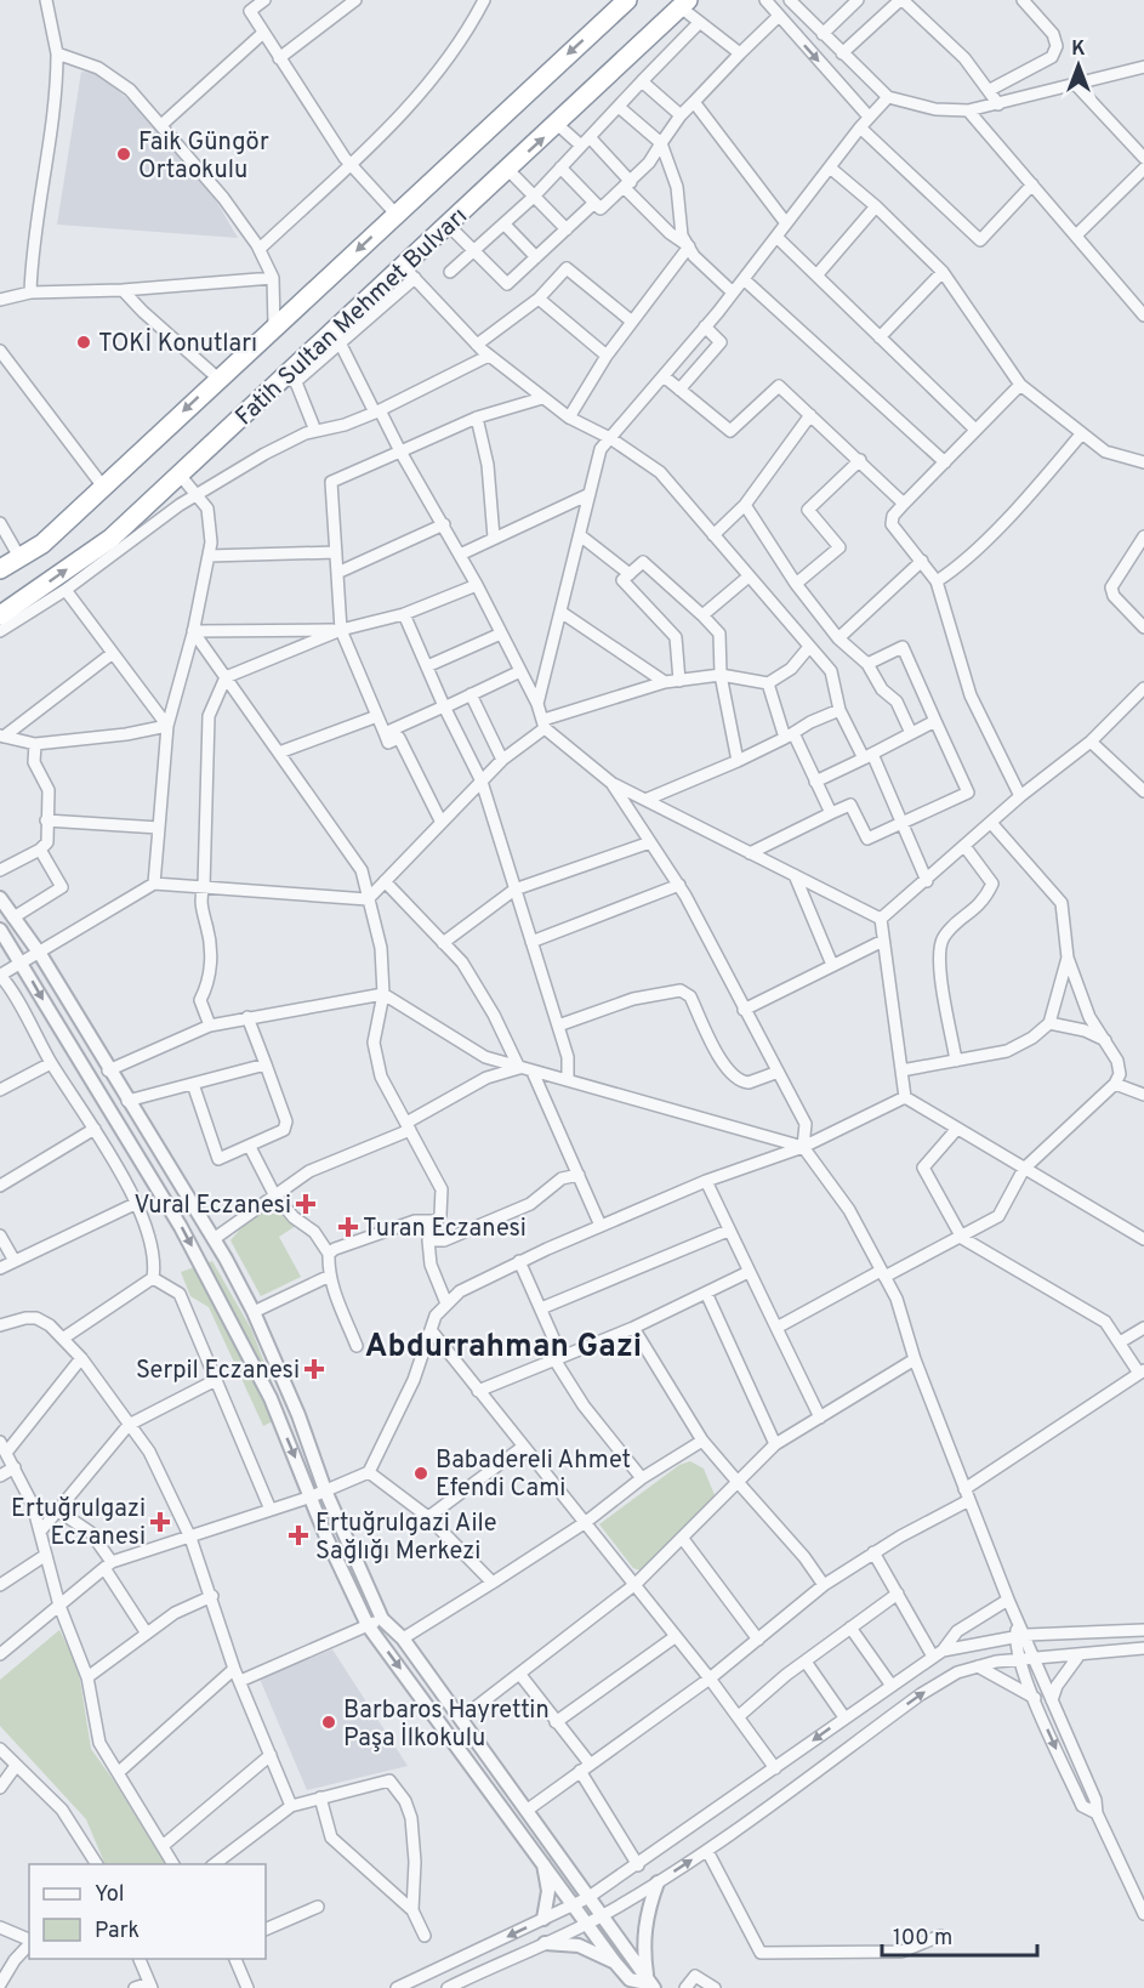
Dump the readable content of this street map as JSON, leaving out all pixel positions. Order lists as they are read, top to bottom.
{
  "streets": {
    "highway": ["Fatih Sultan Mehmet Bulvarı"]
  },
  "districts": ["Abdurrahman Gazi"],
  "places": {
    "other": [
      "Faik Güngör Ortaokulu",
      "TOKİ Konutları",
      "Babadereli Ahmet Efendi Cami",
      "Barbaros Hayrettin Paşa İlkokulu"
    ],
    "health": [
      "Vural Eczanesi",
      "Turan Eczanesi",
      "Serpil Eczanesi",
      "Ertuğrulgazi Eczanesi",
      "Ertuğrulgazi Aile Sağlığı Merkezi"
    ]
  },
  "legend": ["Yol", "Park"],
  "scale_bar": "100 m",
  "north": "top"
}
